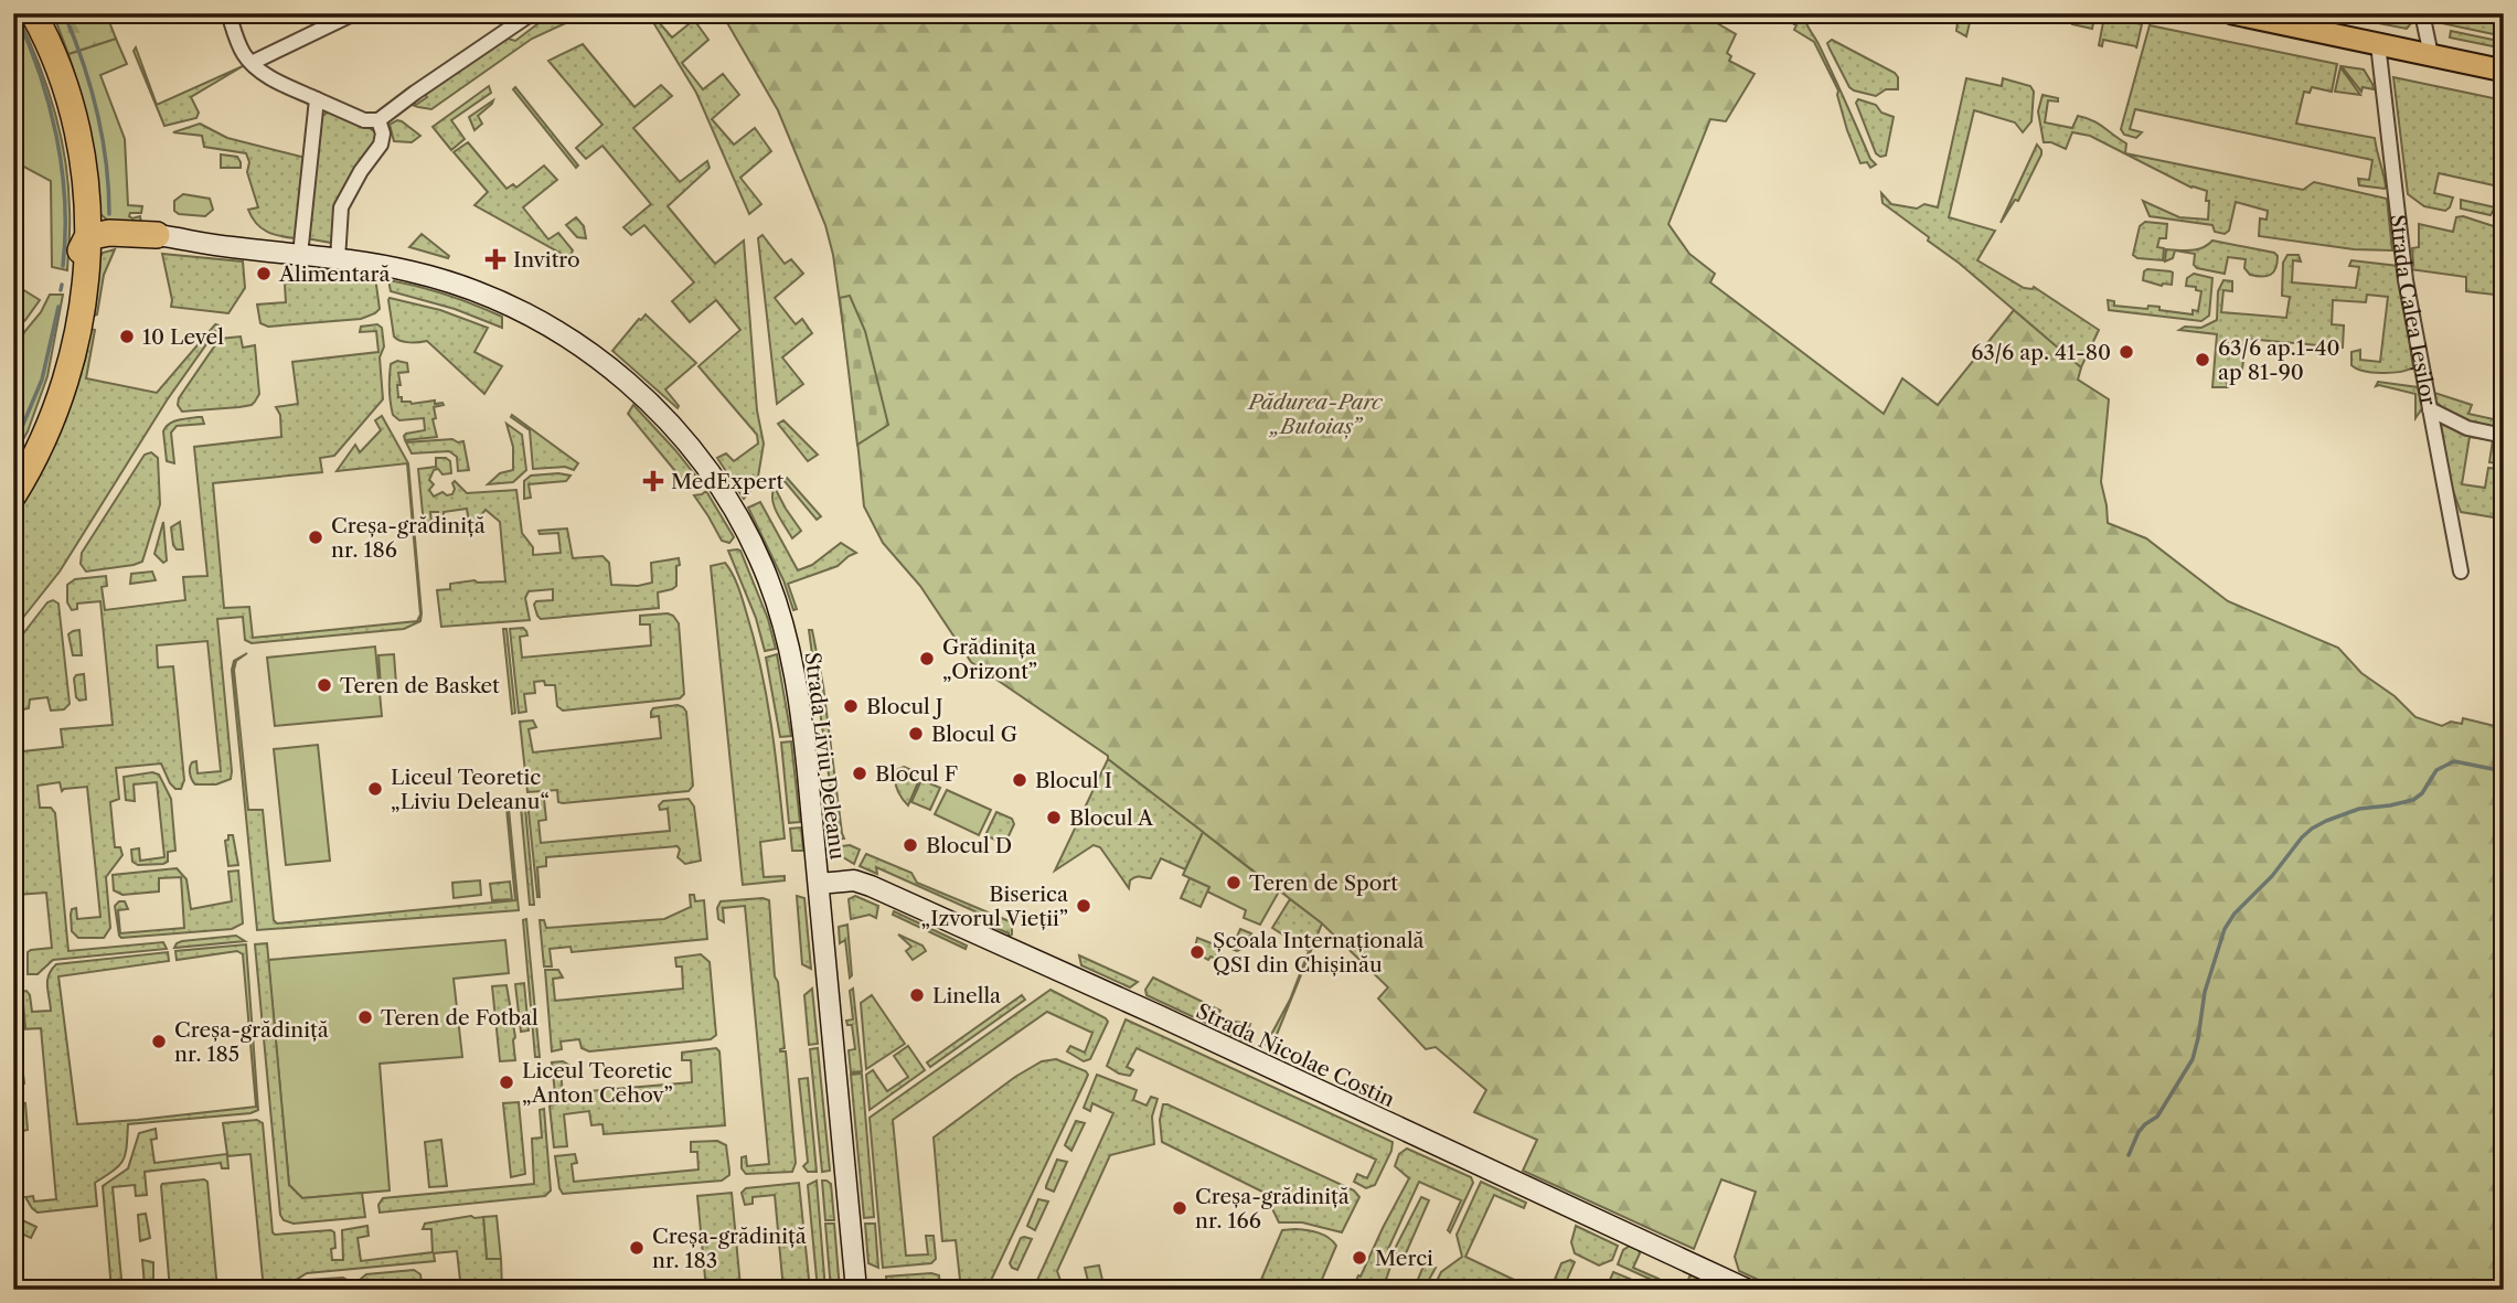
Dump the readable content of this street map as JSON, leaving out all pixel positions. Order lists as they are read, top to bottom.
{
  "streets": {
    "main road": ["Strada Liviu Deleanu", "Strada Nicolae Costin"],
    "street": ["Strada Calea Ieșilor"]
  },
  "crossings": [
    ["Strada Liviu Deleanu", "Strada Nicolae Costin"]
  ],
  "parks": ["Pădurea-Parc „Butoiaș”"],
  "places": {
    "health": ["Invitro", "MedExpert"],
    "other": [
      "Alimentară",
      "10 Level",
      "63/6 ap. 41-80",
      "63/6 ap.1-40 ap 81-90",
      "Creșa-grădiniță nr. 186",
      "Grădinița „Orizont”",
      "Teren de Basket",
      "Blocul J",
      "Blocul G",
      "Blocul F",
      "Blocul I",
      "Liceul Teoretic „Liviu Deleanu“",
      "Blocul A",
      "Blocul D",
      "Teren de Sport",
      "Biserica „Izvorul Vieții”",
      "Școala Internațională QSI din Chișinău",
      "Linella",
      "Teren de Fotbal",
      "Creșa-grădiniță nr. 185",
      "Liceul Teoretic „Anton Cehov”",
      "Creșa-grădiniță nr. 166",
      "Creșa-grădiniță nr. 183",
      "Merci"
    ]
  }
}
